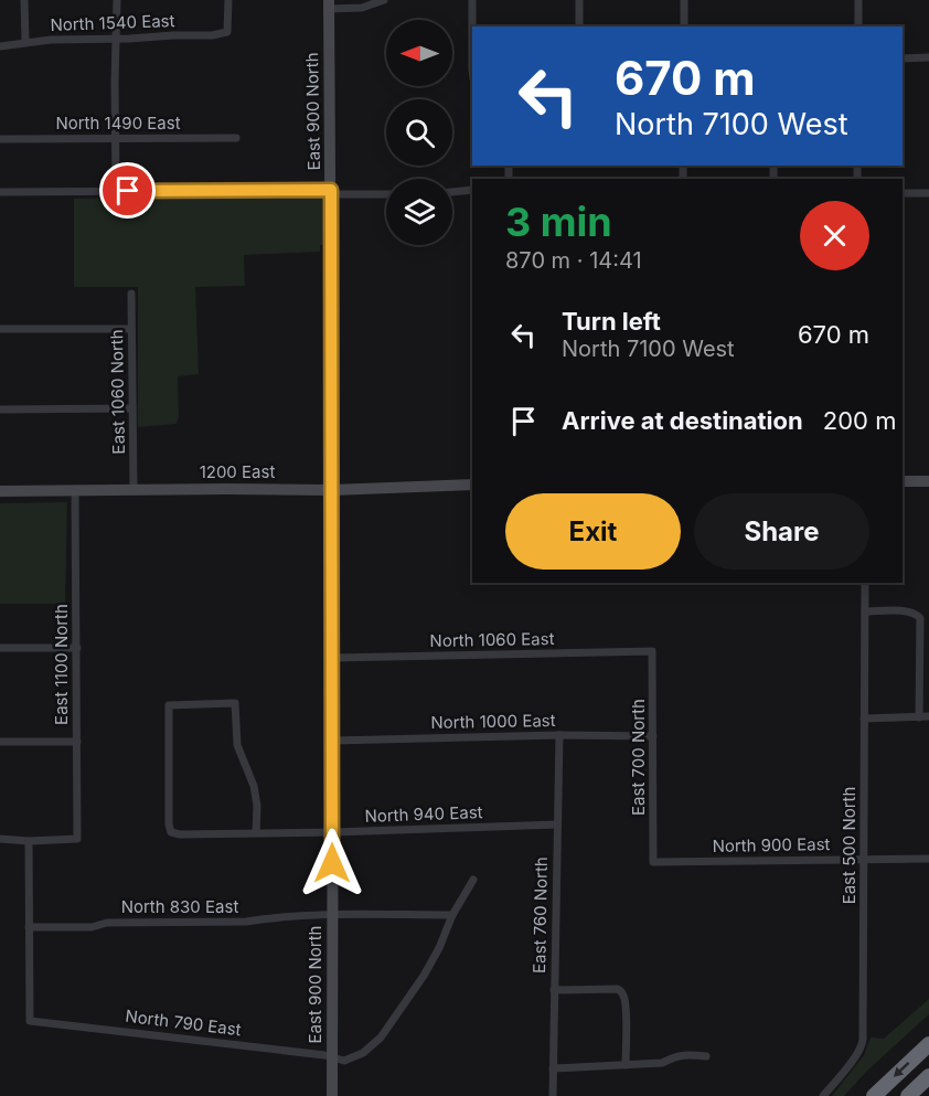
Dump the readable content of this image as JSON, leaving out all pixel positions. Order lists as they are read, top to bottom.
{
  "streets": {
    "street": [
      "North 1540 East",
      "East 900 North",
      "North 1490 East",
      "East 1060 North",
      "1200 East",
      "North 1060 East",
      "East 1100 North",
      "North 1000 East",
      "East 700 North",
      "North 940 East",
      "North 900 East",
      "East 500 North",
      "North 830 East",
      "East 760 North",
      "North 790 East"
    ]
  },
  "crossings": [
    ["East 900 North", "1200 East"],
    ["East 900 North", "North 1060 East"],
    ["East 900 North", "North 1000 East"],
    ["East 900 North", "North 940 East"],
    ["East 900 North", "North 830 East"],
    ["East 900 North", "North 790 East"],
    ["East 1060 North", "1200 East"],
    ["1200 East", "East 1100 North"],
    ["North 1060 East", "East 700 North"],
    ["North 1000 East", "East 700 North"],
    ["North 1000 East", "East 760 North"],
    ["East 700 North", "North 900 East"],
    ["North 940 East", "East 760 North"],
    ["North 900 East", "East 500 North"],
    ["North 830 East", "North 790 East"]
  ],
  "north": "left",
  "page": {
    "turn": ["670 m", "North 7100 West"],
    "heading": ["3 min", "870 m · 14:41"],
    "list": [
      {
        "name": "Turn left",
        "note": "North 7100 West",
        "value": "670 m"
      },
      {
        "name": "Arrive at destination",
        "value": "200 m"
      }
    ],
    "buttons": ["Exit", "Share"]
  }
}
